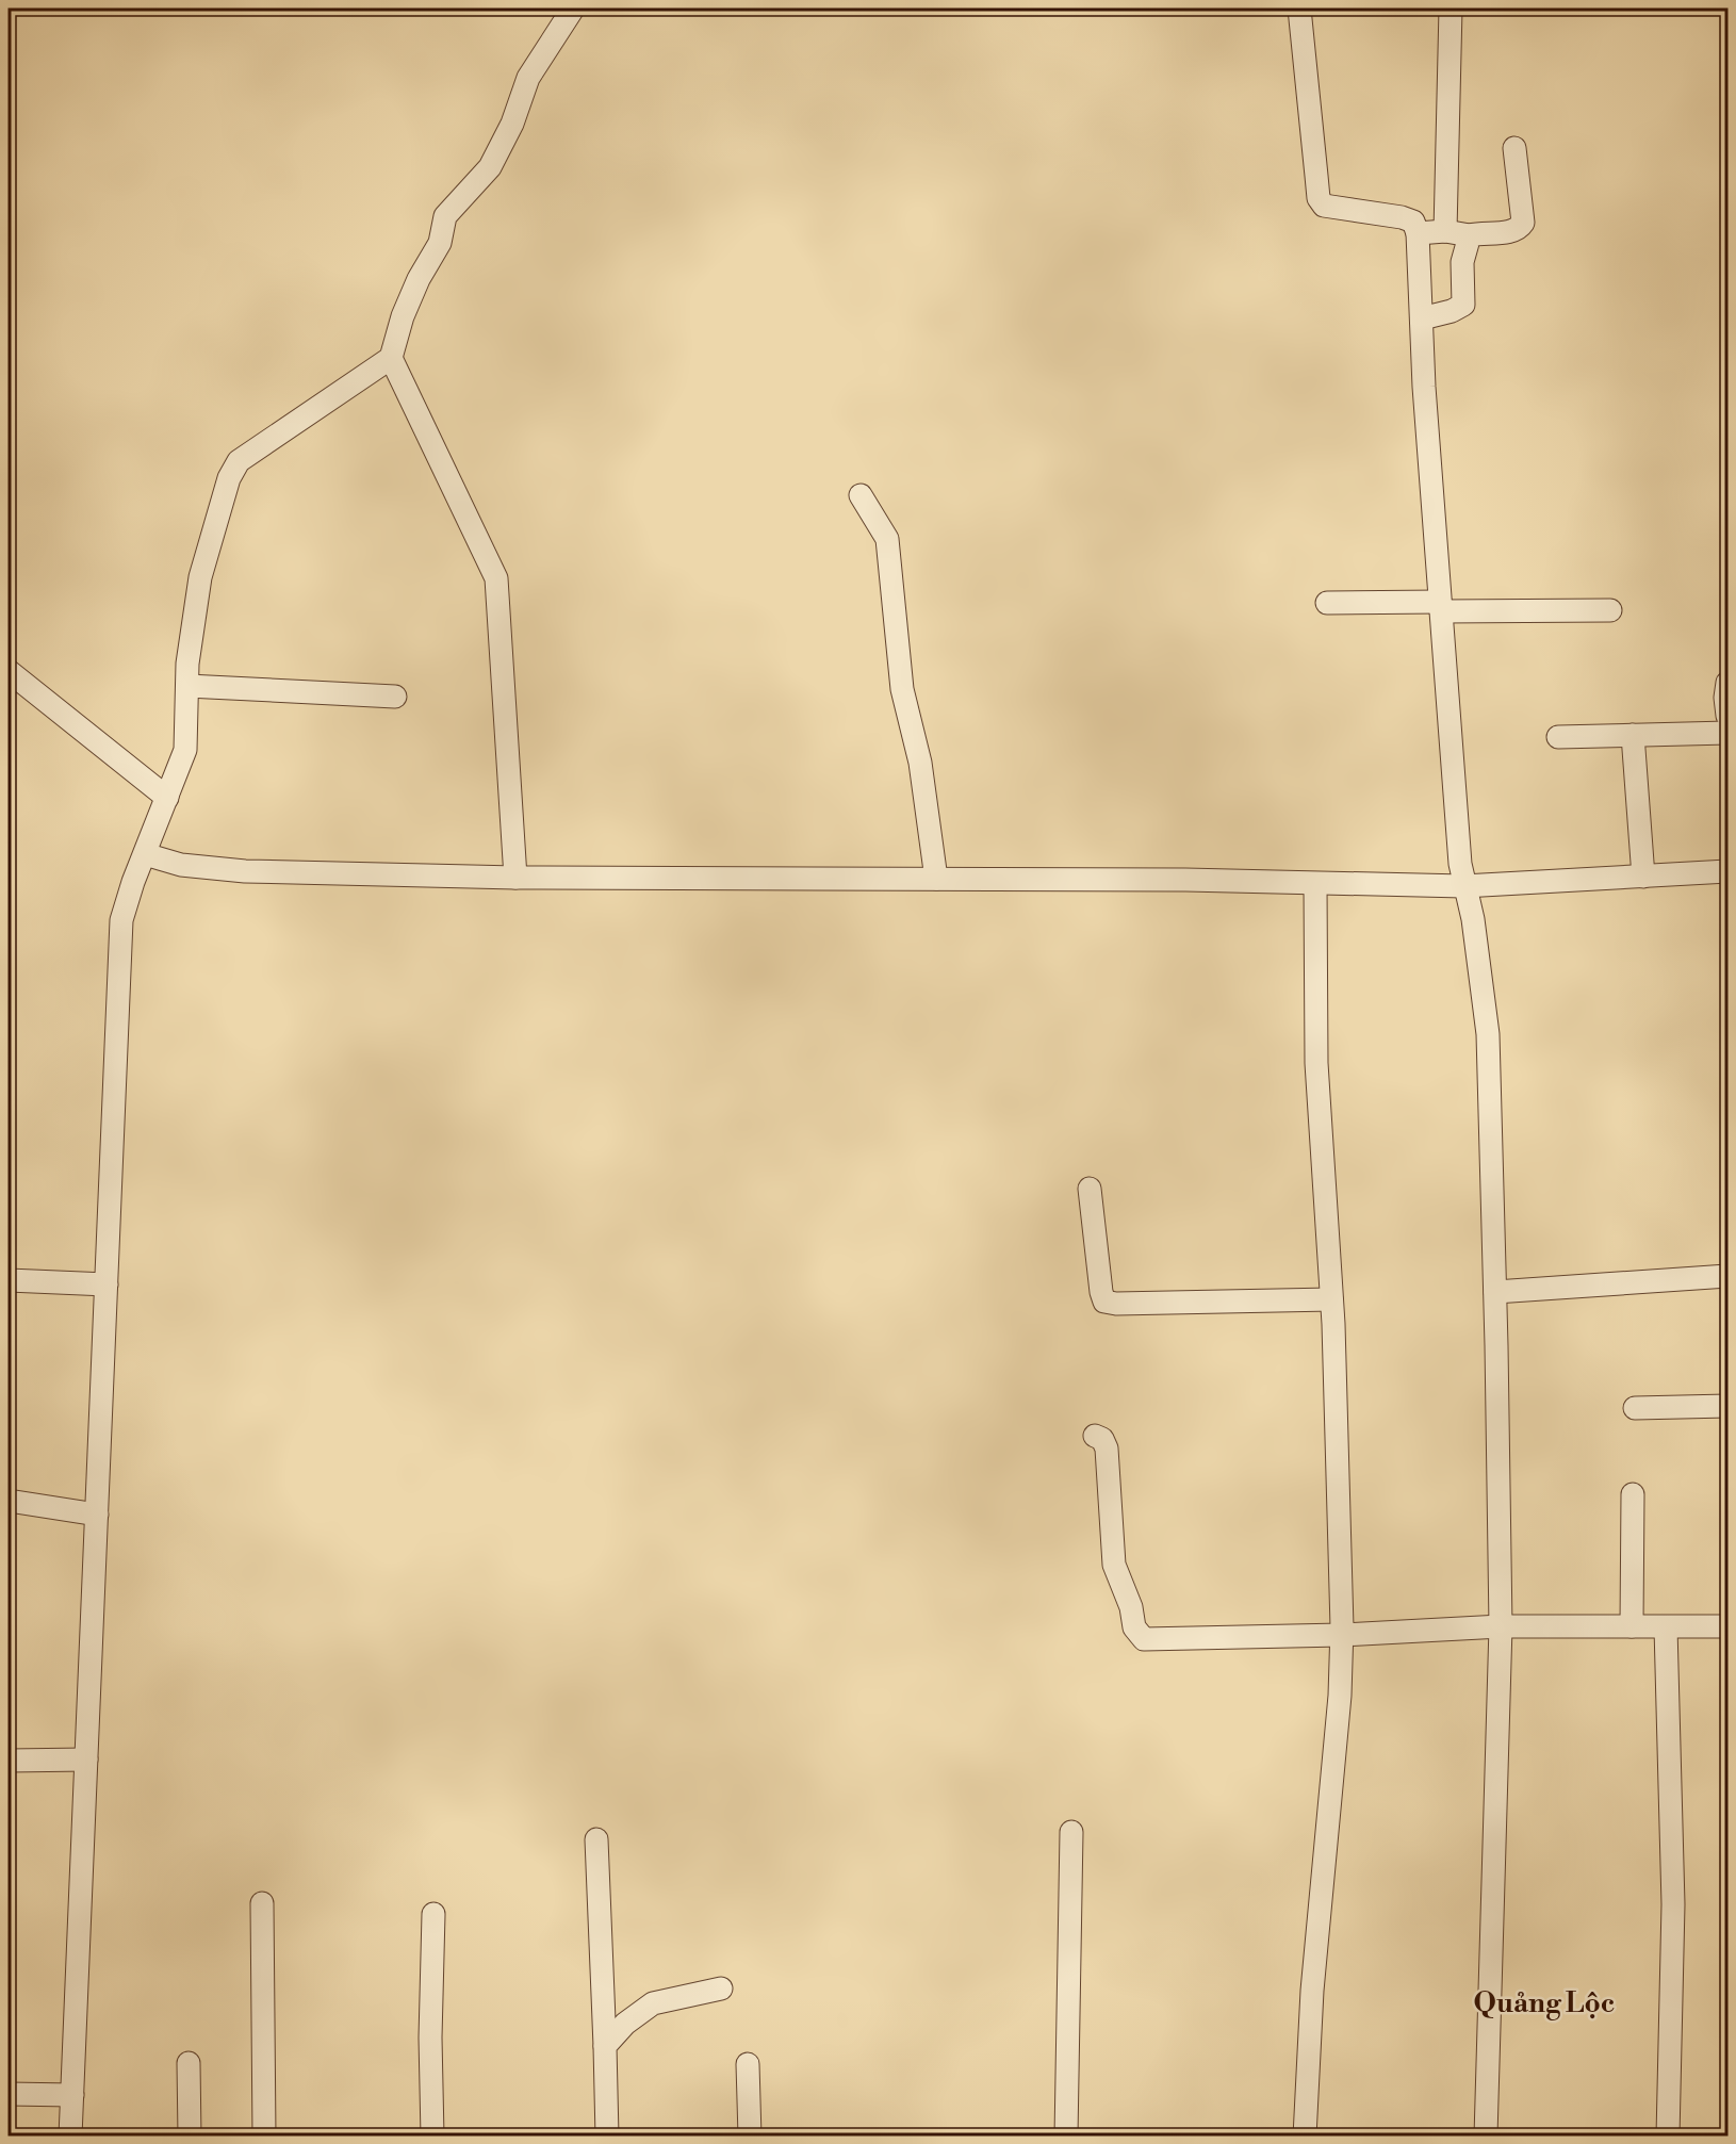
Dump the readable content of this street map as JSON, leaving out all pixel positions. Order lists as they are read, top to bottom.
{
  "districts": ["Quảng Lộc"]
}
